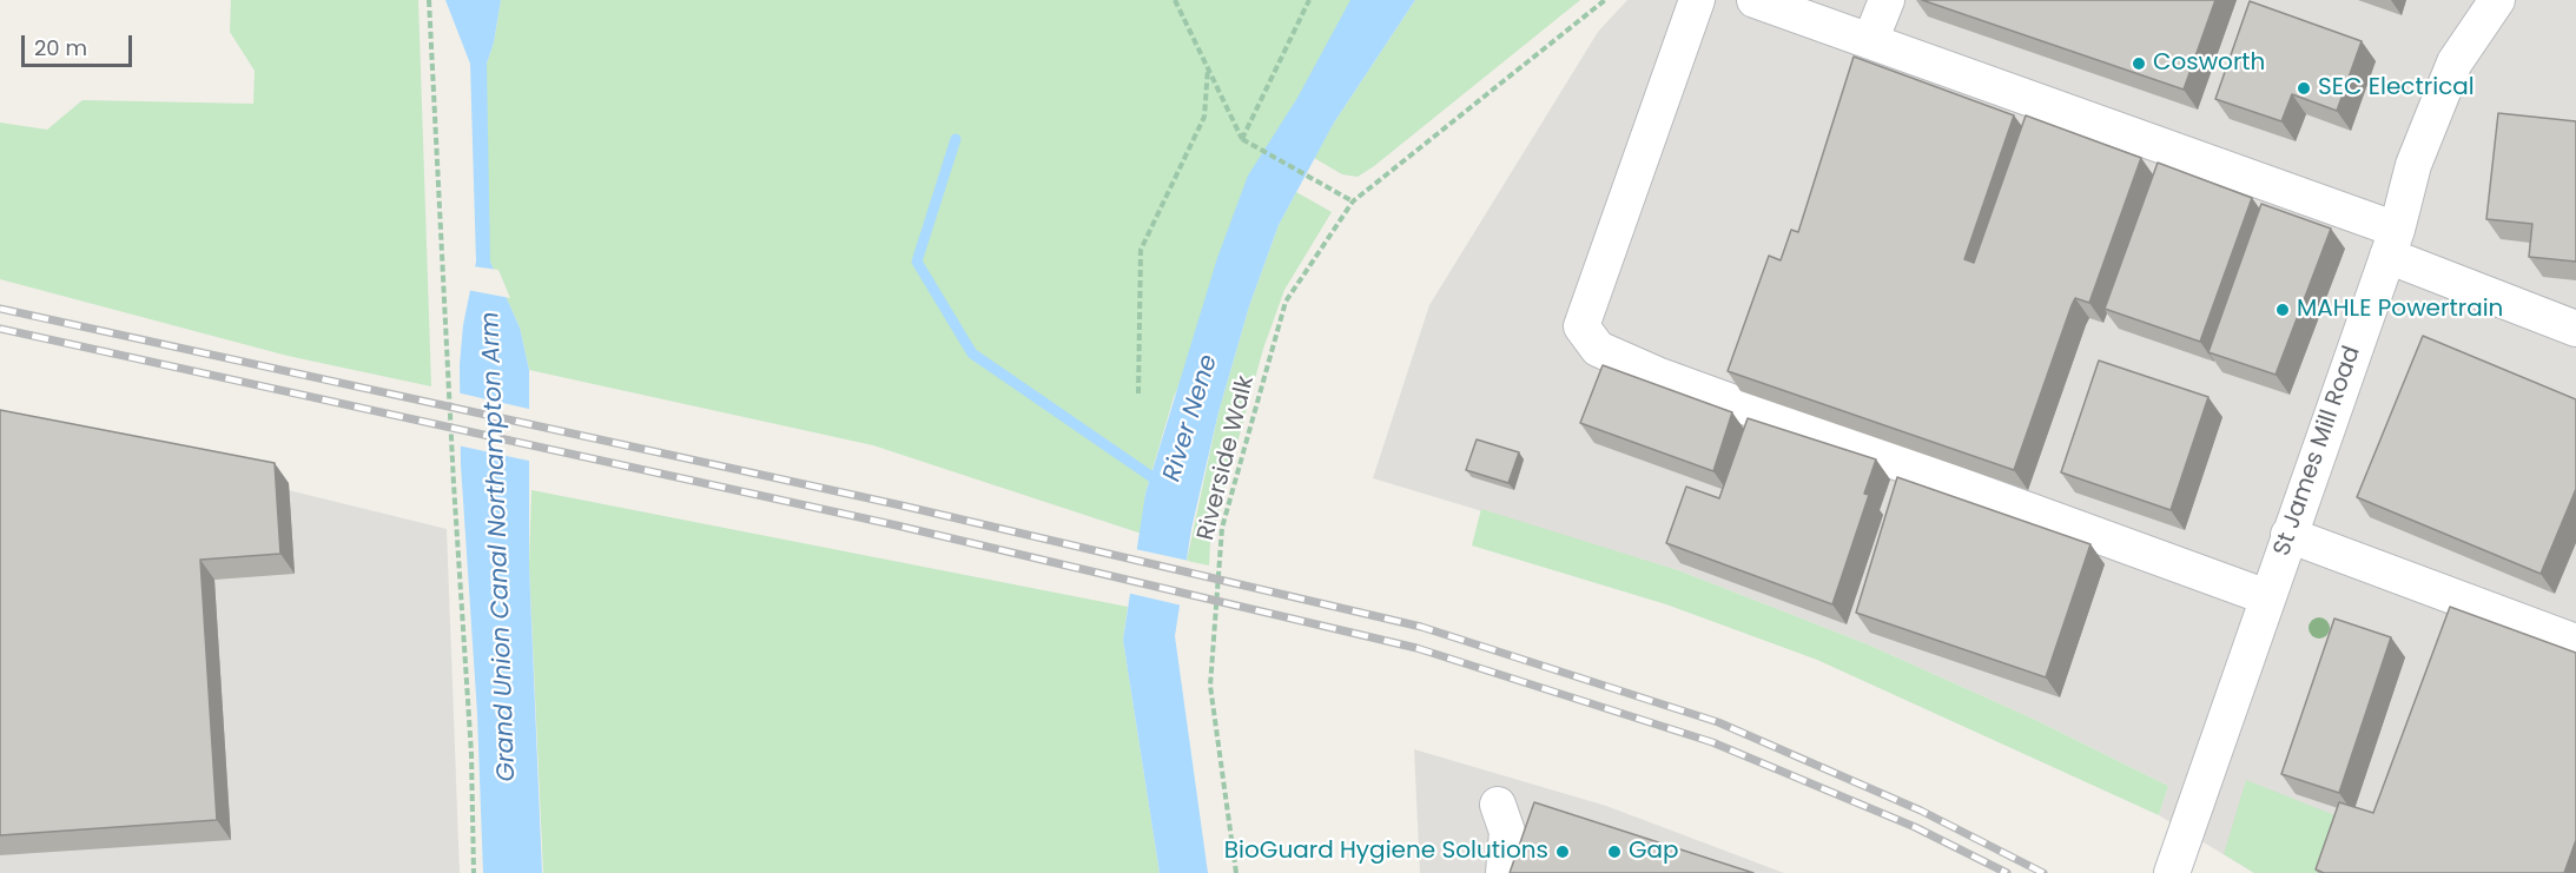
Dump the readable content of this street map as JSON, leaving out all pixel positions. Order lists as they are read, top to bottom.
{
  "streets": {
    "street": ["St James Mill Road"],
    "path": ["Riverside Walk"]
  },
  "water": ["River Nene", "Grand Union Canal Northampton Arm"],
  "places": [
    "Cosworth",
    "SEC Electrical",
    "MAHLE Powertrain",
    "BioGuard Hygiene Solutions",
    "Gap"
  ],
  "scale_bar": "20 m"
}
